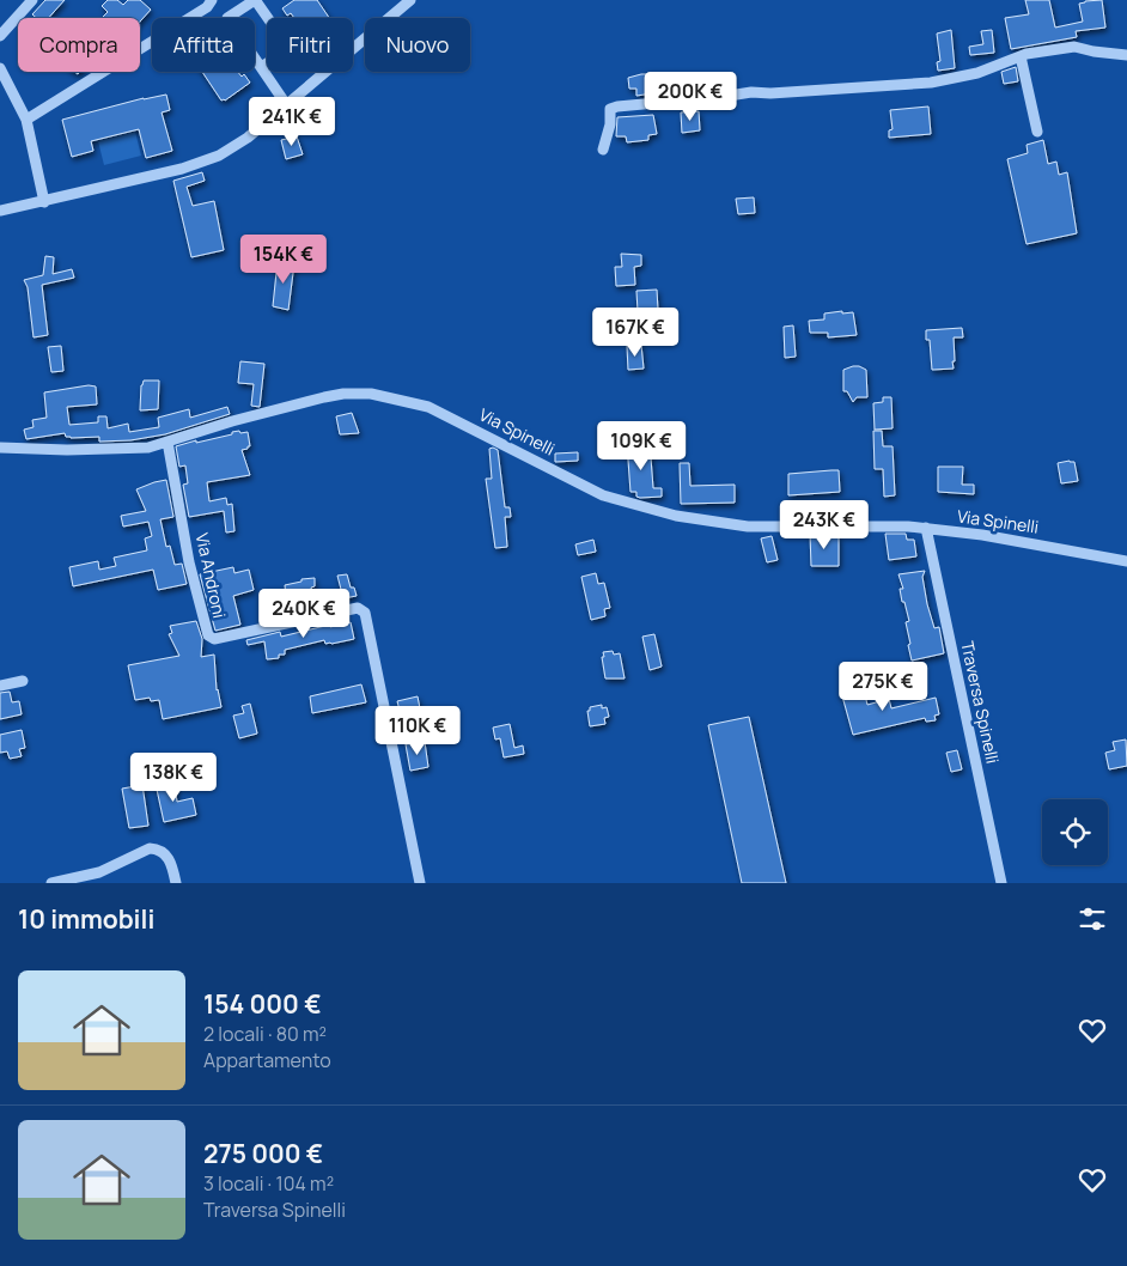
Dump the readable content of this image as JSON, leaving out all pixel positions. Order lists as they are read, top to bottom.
{
  "streets": {
    "street": ["Via Spinelli", "Via Androni", "Traversa Spinelli"]
  },
  "crossings": [
    ["Via Spinelli", "Via Androni"],
    ["Via Spinelli", "Traversa Spinelli"]
  ],
  "page": {
    "chip": [
      "Compra",
      "Affitta",
      "Filtri",
      "Nuovo"
    ],
    "price": [
      "200K €",
      "241K €",
      "154K €",
      "167K €",
      "109K €",
      "243K €",
      "240K €",
      "275K €",
      "110K €",
      "138K €"
    ],
    "heading": "10 immobili",
    "list": [
      {
        "name": "154 000 €",
        "note": "2 locali · 80 m² · Appartamento"
      },
      {
        "name": "275 000 €",
        "note": "3 locali · 104 m² · Traversa Spinelli"
      }
    ]
  }
}
